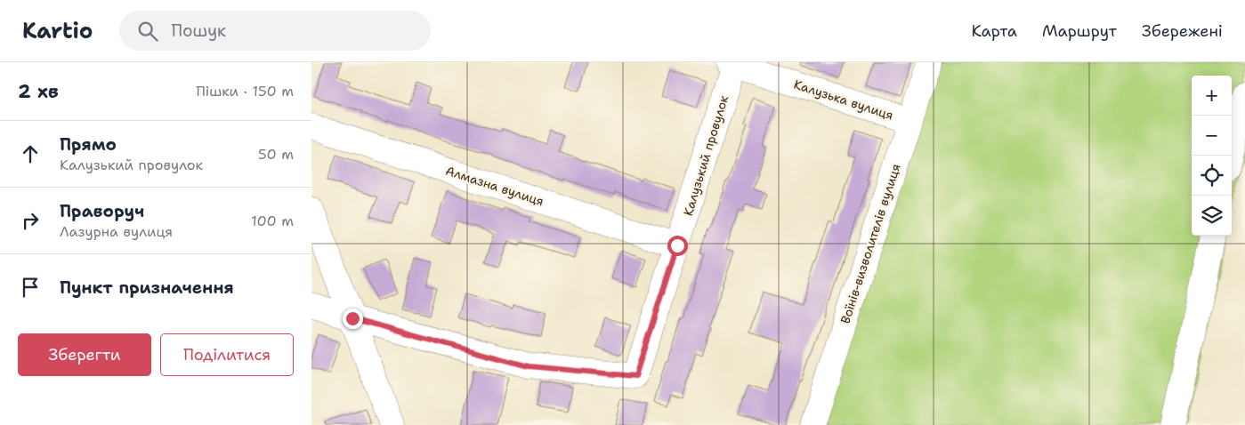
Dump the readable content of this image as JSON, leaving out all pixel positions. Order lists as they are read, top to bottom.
{
  "streets": {
    "street": [
      "Калузька вулиця",
      "Калузький провулок",
      "Алмазна вулиця",
      "Воїнів-визволителів вулиця"
    ]
  },
  "crossings": [
    ["Калузька вулиця", "Калузький провулок"],
    ["Калузька вулиця", "Воїнів-визволителів вулиця"],
    ["Калузький провулок", "Алмазна вулиця"]
  ],
  "page": {
    "header": "Kartio",
    "search": "Пошук",
    "nav": ["Карта", "Маршрут", "Збережені"],
    "heading": ["2 хв", "Пішки · 150 m"],
    "map_buttons": ["+", "−"],
    "list": [
      ["Прямо", "Калузький провулок", "50 m"],
      ["Праворуч", "Лазурна вулиця", "100 m"],
      "Пункт призначення"
    ],
    "buttons": ["Зберегти", "Поділитися"]
  }
}
